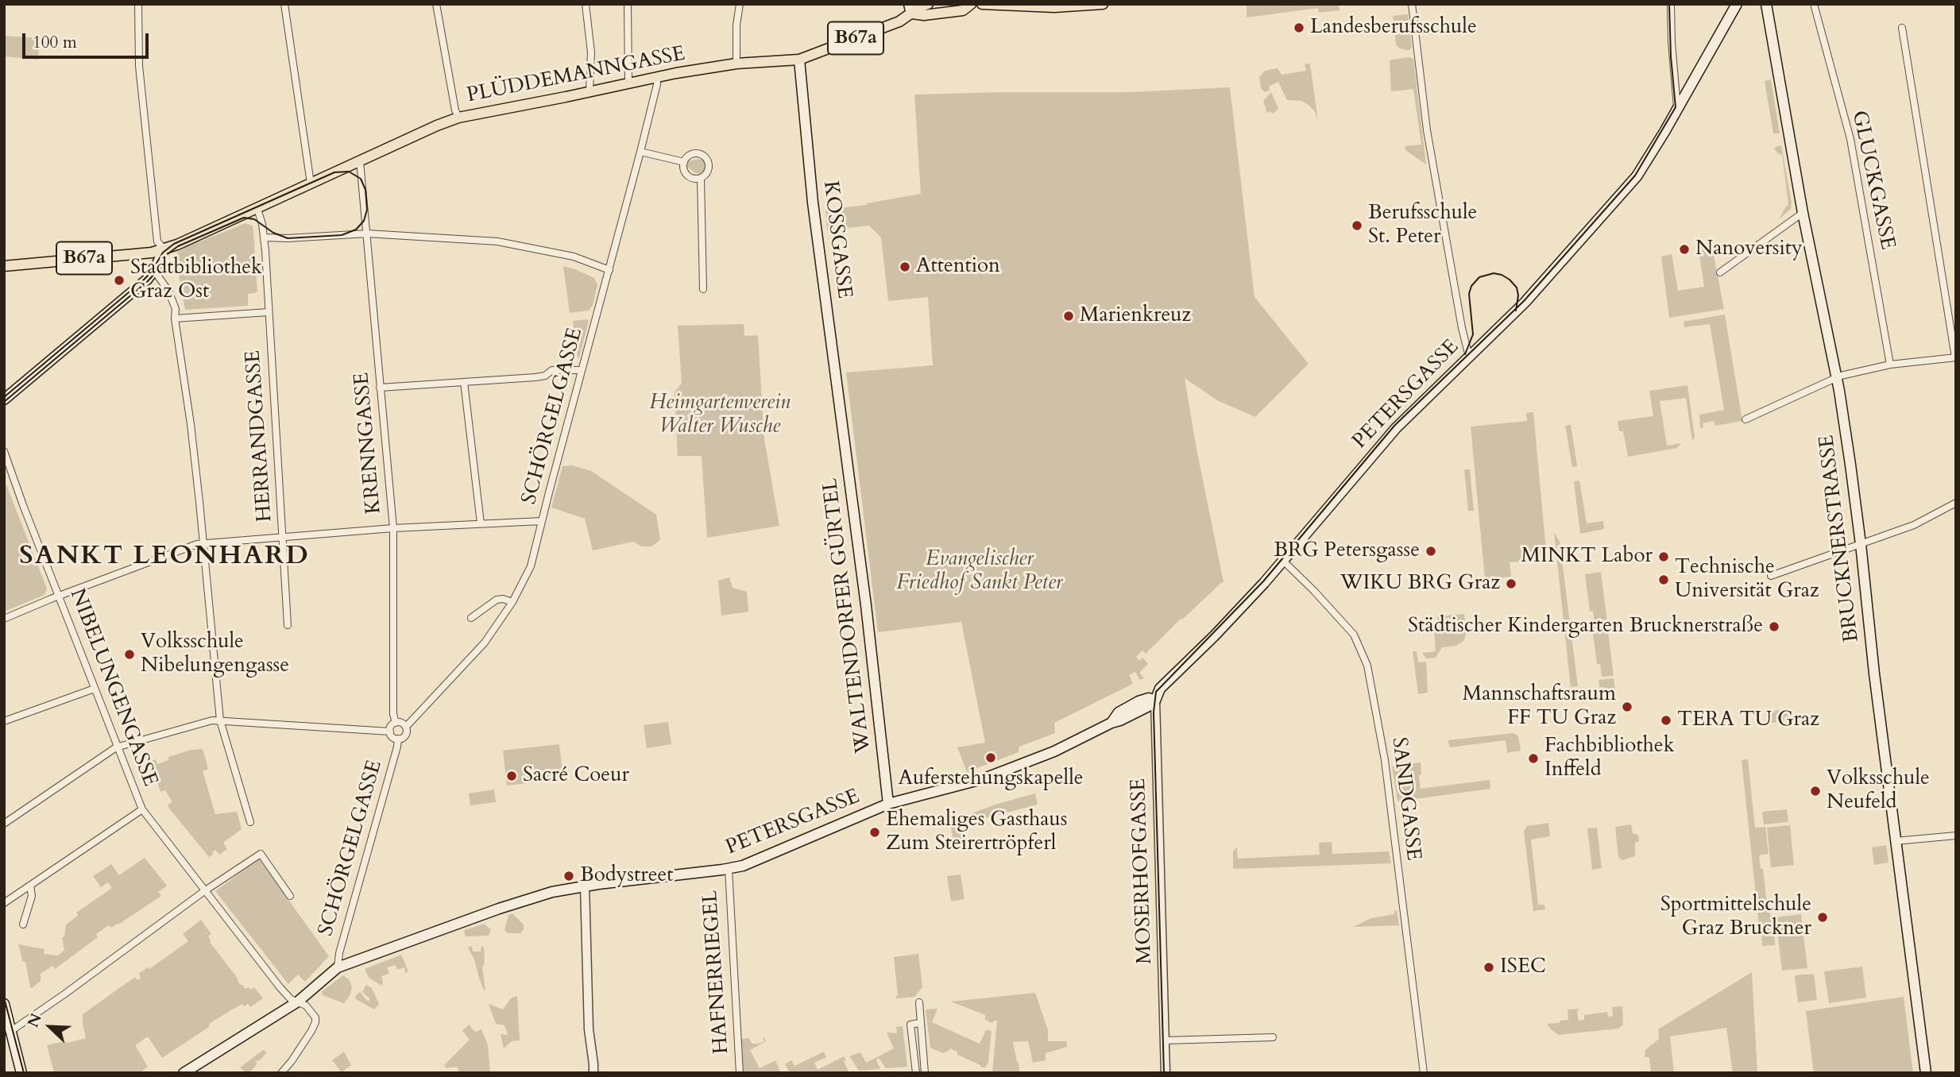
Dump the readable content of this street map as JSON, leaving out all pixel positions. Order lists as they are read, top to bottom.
{
  "streets": {
    "main road": [
      "B67a",
      "PLÜDDEMANNGASSE",
      "KOSSGASSE",
      "PETERSGASSE",
      "BRUCKNERSTRASSE",
      "WALTENDORFER GÜRTEL"
    ],
    "street": [
      "GLUCKGASSE",
      "SCHÖRGELGASSE",
      "HERRANDGASSE",
      "KRENNGASSE",
      "NIBELUNGENGASSE",
      "SANDGASSE",
      "MOSERHOFGASSE",
      "HAFNERRIEGEL"
    ]
  },
  "crossings": [
    ["B67a", "PLÜDDEMANNGASSE"],
    ["B67a", "HERRANDGASSE"],
    ["PLÜDDEMANNGASSE", "KOSSGASSE"],
    ["PLÜDDEMANNGASSE", "SCHÖRGELGASSE"],
    ["PLÜDDEMANNGASSE", "HERRANDGASSE"],
    ["PLÜDDEMANNGASSE", "KRENNGASSE"],
    ["KOSSGASSE", "WALTENDORFER GÜRTEL"],
    ["PETERSGASSE", "SCHÖRGELGASSE"],
    ["PETERSGASSE", "WALTENDORFER GÜRTEL"],
    ["PETERSGASSE", "NIBELUNGENGASSE"],
    ["PETERSGASSE", "SANDGASSE"],
    ["PETERSGASSE", "MOSERHOFGASSE"],
    ["PETERSGASSE", "HAFNERRIEGEL"],
    ["SCHÖRGELGASSE", "KRENNGASSE"]
  ],
  "districts": ["SANKT LEONHARD"],
  "parks": ["Heimgartenverein Walter Wusche", "Evangelischer Friedhof Sankt Peter"],
  "places": [
    "Landesberufsschule",
    "Berufsschule St. Peter",
    "Nanoversity",
    "Attention",
    "Stadtbibliothek Graz Ost",
    "Marienkreuz",
    "BRG Petersgasse",
    "MINKT Labor",
    "Technische Universität Graz",
    "WIKU BRG Graz",
    "Städtischer Kindergarten Brucknerstraße",
    "Volksschule Nibelungengasse",
    "Mannschaftsraum FF TU Graz",
    "TERA TU Graz",
    "Auferstehungskapelle",
    "Fachbibliothek Inffeld",
    "Sacré Coeur",
    "Volksschule Neufeld",
    "Ehemaliges Gasthaus Zum Steirertröpferl",
    "Bodystreet",
    "Sportmittelschule Graz Bruckner",
    "ISEC"
  ],
  "scale_bar": "100 m",
  "north": "top left"
}
